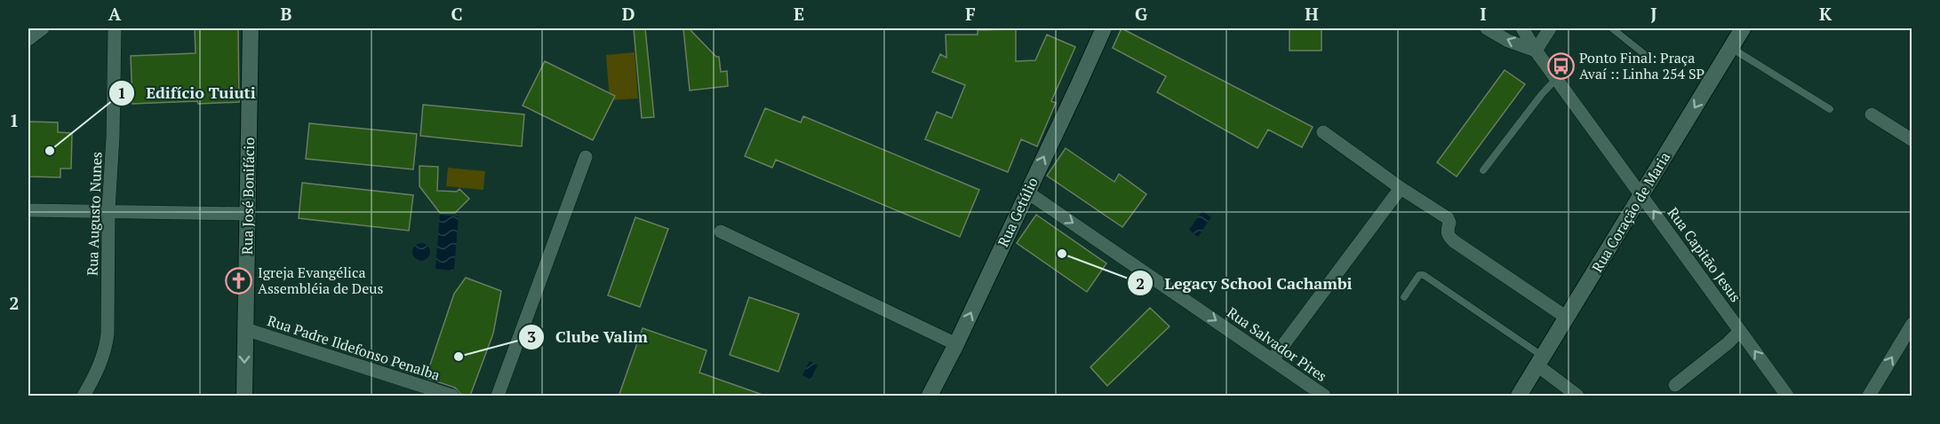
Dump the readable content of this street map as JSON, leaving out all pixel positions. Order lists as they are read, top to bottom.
{
  "streets": {
    "street": [
      "Rua José Bonifácio",
      "Rua Getúlio",
      "Rua Coração de Maria",
      "Rua Augusto Nunes",
      "Rua Capitão Jesus",
      "Rua Salvador Pires",
      "Rua Padre Ildefonso Penalba"
    ]
  },
  "crossings": [
    ["Rua José Bonifácio", "Rua Padre Ildefonso Penalba"],
    ["Rua Getúlio", "Rua Salvador Pires"],
    ["Rua Coração de Maria", "Rua Capitão Jesus"]
  ],
  "one_way": [
    "Rua Getúlio",
    "Rua Coração de Maria",
    "Rua Capitão Jesus",
    "Rua Salvador Pires"
  ],
  "places": {
    "bus stop": ["Ponto Final: Praça Avaí :: Linha 254 SP"],
    "other": ["Edifício Tuiuti", "Legacy School Cachambi", "Clube Valim"],
    "church": ["Igreja Evangélica Assembléia de Deus"]
  },
  "grid": {
    "columns": [
      "A",
      "B",
      "C",
      "D",
      "E",
      "F",
      "G",
      "H",
      "I",
      "J",
      "K"
    ],
    "rows": ["1", "2"]
  }
}
